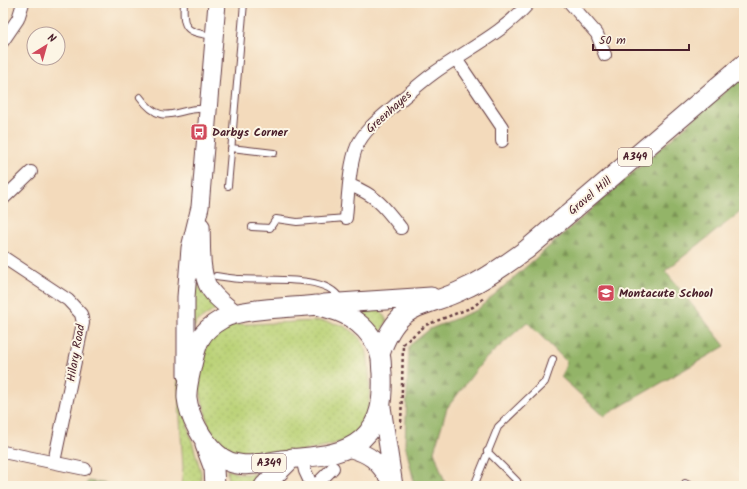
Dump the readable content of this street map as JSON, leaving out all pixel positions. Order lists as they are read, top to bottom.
{
  "streets": {
    "main road": ["A349", "Gravel Hill"],
    "street": ["Greenhayes", "Hilary Road"]
  },
  "crossings": [
    ["A349", "Gravel Hill"]
  ],
  "places": {
    "bus stop": ["Darbys Corner"],
    "school or university": ["Montacute School"]
  },
  "scale_bar": "50 m",
  "north": "top right"
}
